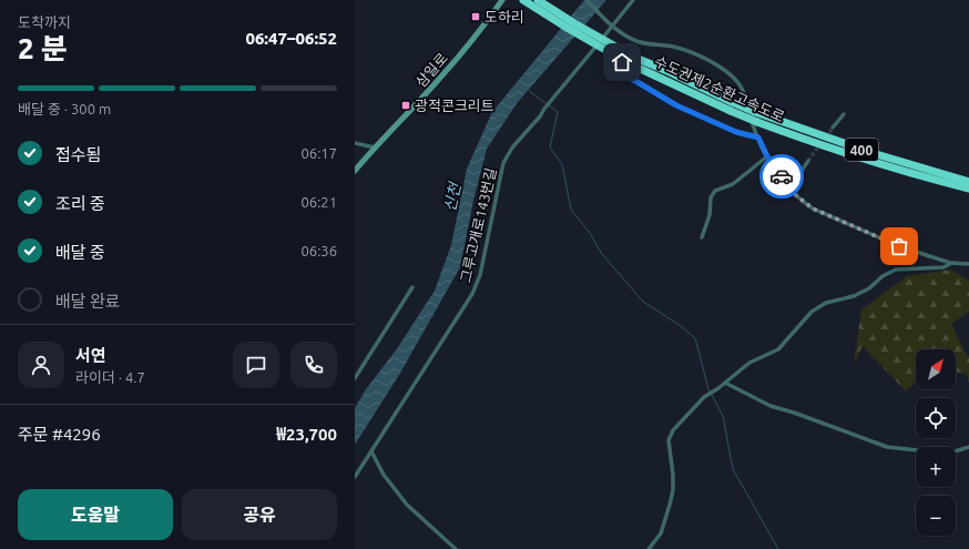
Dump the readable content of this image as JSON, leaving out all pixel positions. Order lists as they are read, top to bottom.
{
  "streets": {
    "highway": ["수도권제2순환고속도로", "400"],
    "main road": ["삼일로"],
    "street": ["그루고개로143번길"]
  },
  "water": ["신천"],
  "places": {
    "transit": ["도하리", "광적콘크리트"]
  },
  "north": "top right",
  "page": {
    "heading": ["2 분", "도착까지", "06:47–06:52"],
    "panel": [
      "서연",
      "라이더 · 4.7",
      "주문 #4296",
      "₩23,700"
    ],
    "bar": "배달 중 · 300 m",
    "list": [
      ["접수됨", "06:17"],
      ["조리 중", "06:21"],
      ["배달 중", "06:36"],
      "배달 완료"
    ],
    "map_buttons": ["+", "−"],
    "buttons": ["도움말", "공유"]
  }
}
